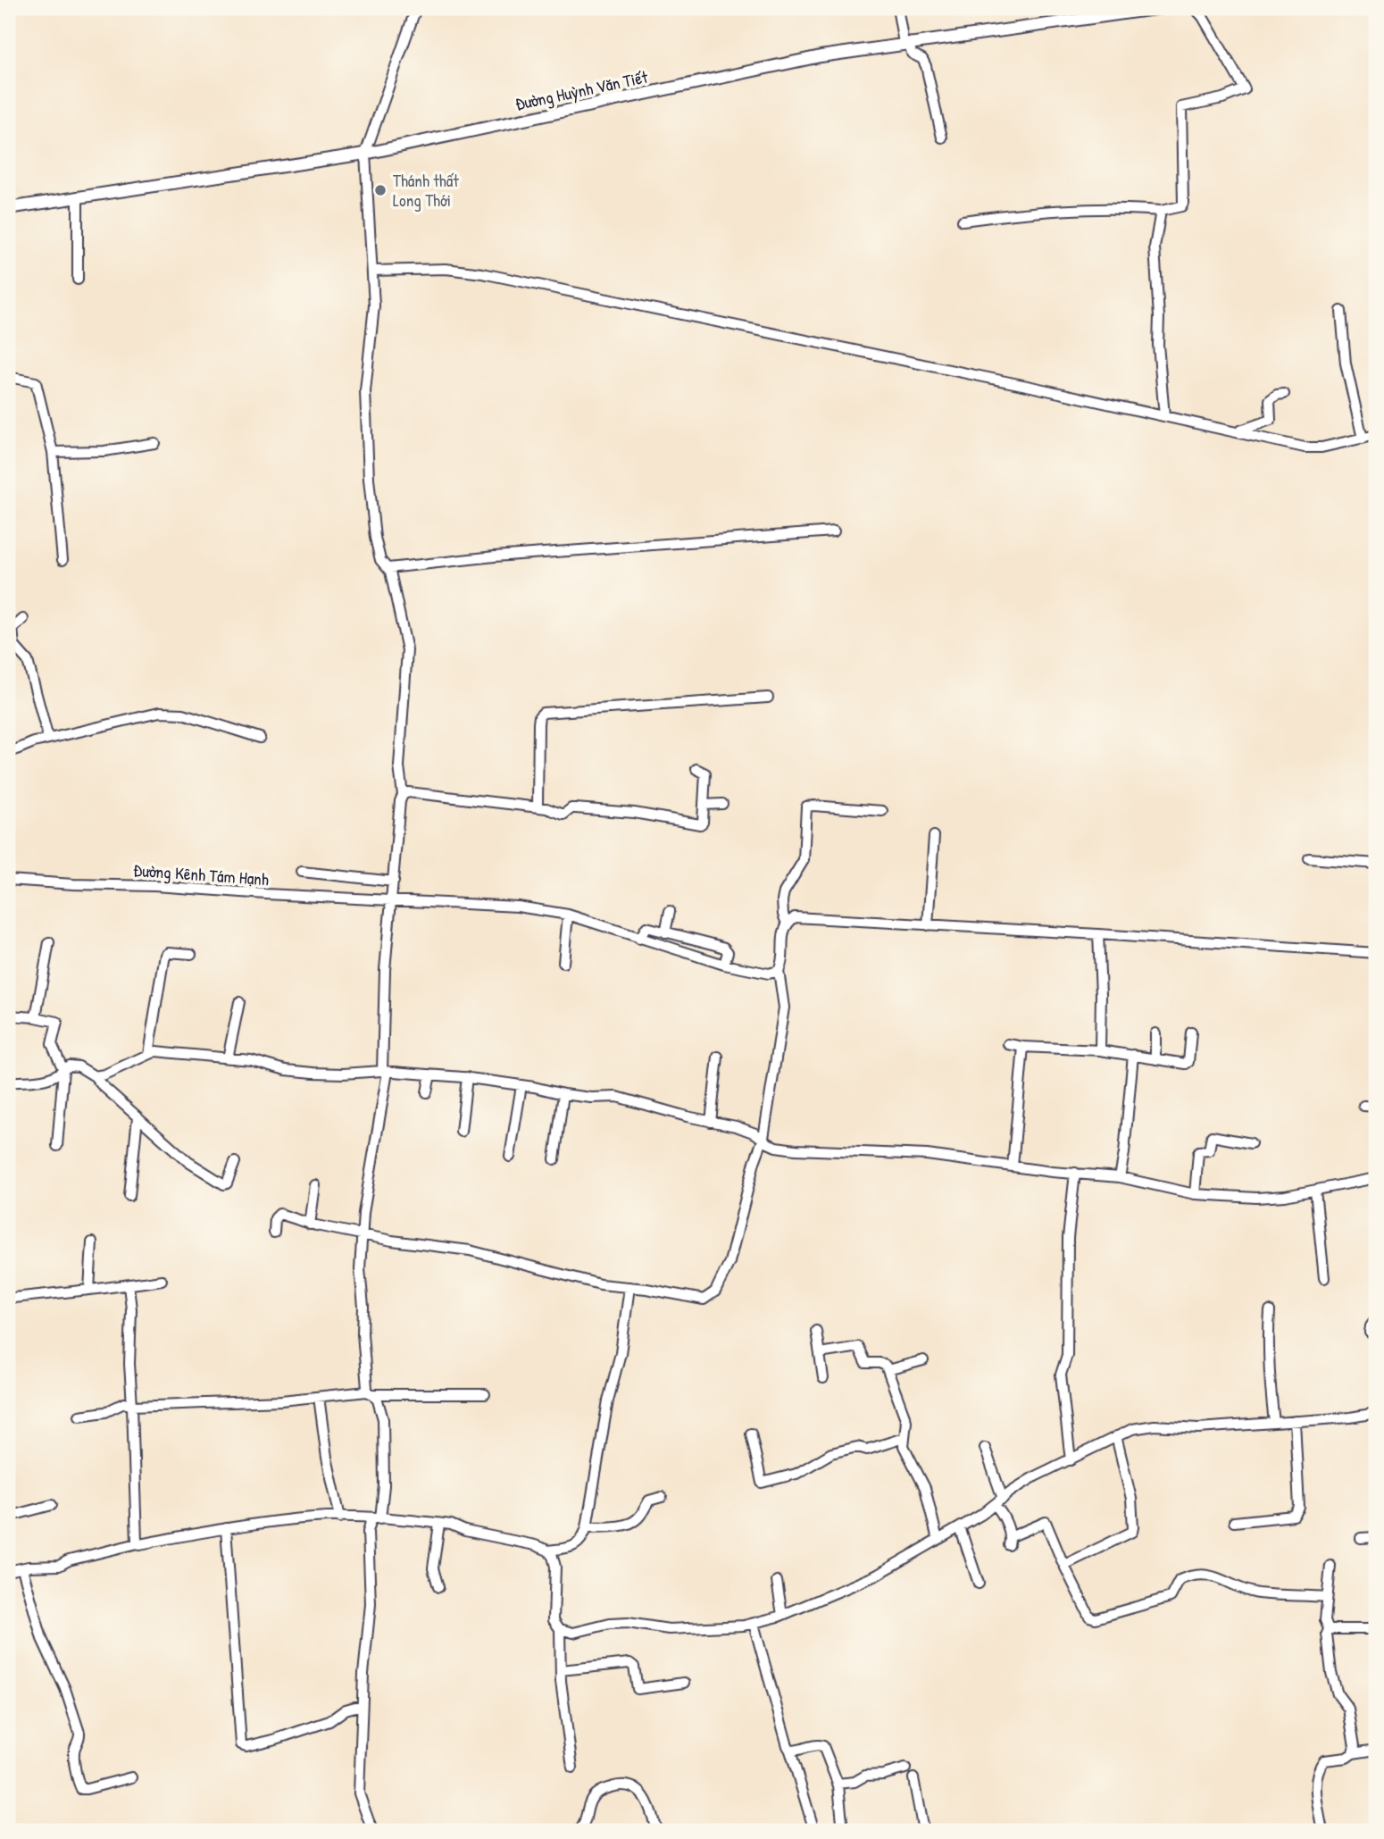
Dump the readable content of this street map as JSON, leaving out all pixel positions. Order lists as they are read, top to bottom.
{
  "streets": {
    "street": ["Đường Huỳnh Văn Tiết", "Đường Kênh Tám Hạnh"]
  },
  "places": ["Thánh thất Long Thới"]
}
